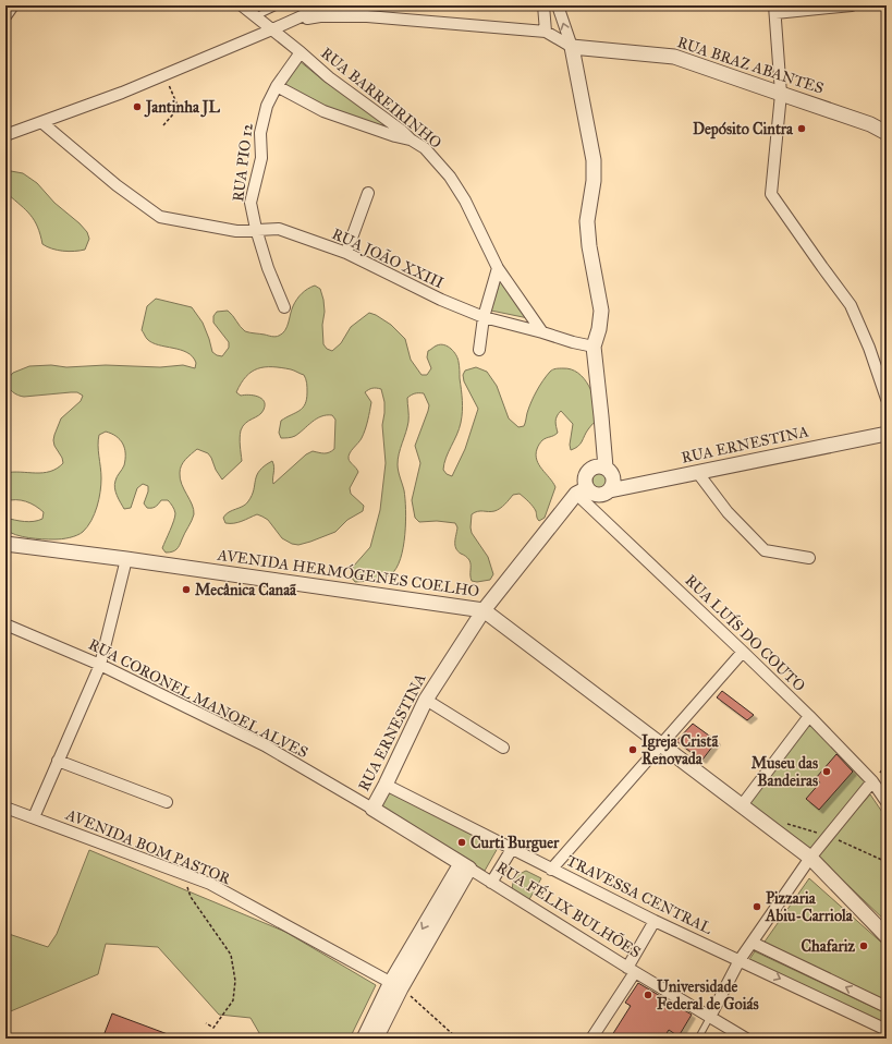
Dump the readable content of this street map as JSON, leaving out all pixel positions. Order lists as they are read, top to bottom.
{
  "streets": {
    "street": [
      "RUA BRAZ ABANTES",
      "RUA BARREIRINHO",
      "RUA PIO 12",
      "RUA JOÃO XXIII",
      "RUA ERNESTINA",
      "AVENIDA HERMÓGENES COELHO",
      "RUA LUÍS DO COUTO",
      "RUA CORONEL MANOEL ALVES",
      "AVENIDA BOM PASTOR",
      "TRAVESSA CENTRAL",
      "RUA FÉLIX BULHÕES"
    ]
  },
  "crossings": [
    ["RUA BARREIRINHO", "RUA PIO 12"],
    ["RUA BARREIRINHO", "RUA JOÃO XXIII"],
    ["RUA PIO 12", "RUA JOÃO XXIII"],
    ["RUA ERNESTINA", "AVENIDA HERMÓGENES COELHO"],
    ["RUA ERNESTINA", "RUA LUÍS DO COUTO"],
    ["RUA ERNESTINA", "RUA CORONEL MANOEL ALVES"],
    ["RUA ERNESTINA", "TRAVESSA CENTRAL"],
    ["RUA ERNESTINA", "RUA FÉLIX BULHÕES"],
    ["RUA CORONEL MANOEL ALVES", "RUA FÉLIX BULHÕES"]
  ],
  "places": [
    "Jantinha JL",
    "Depósito Cintra",
    "Mecânica Canaã",
    "Igreja Cristã Renovada",
    "Museu das Bandeiras",
    "Curti Burguer",
    "Pizzaria Abiu-Carriola",
    "Chafariz",
    "Universidade Federal de Goiás"
  ]
}
